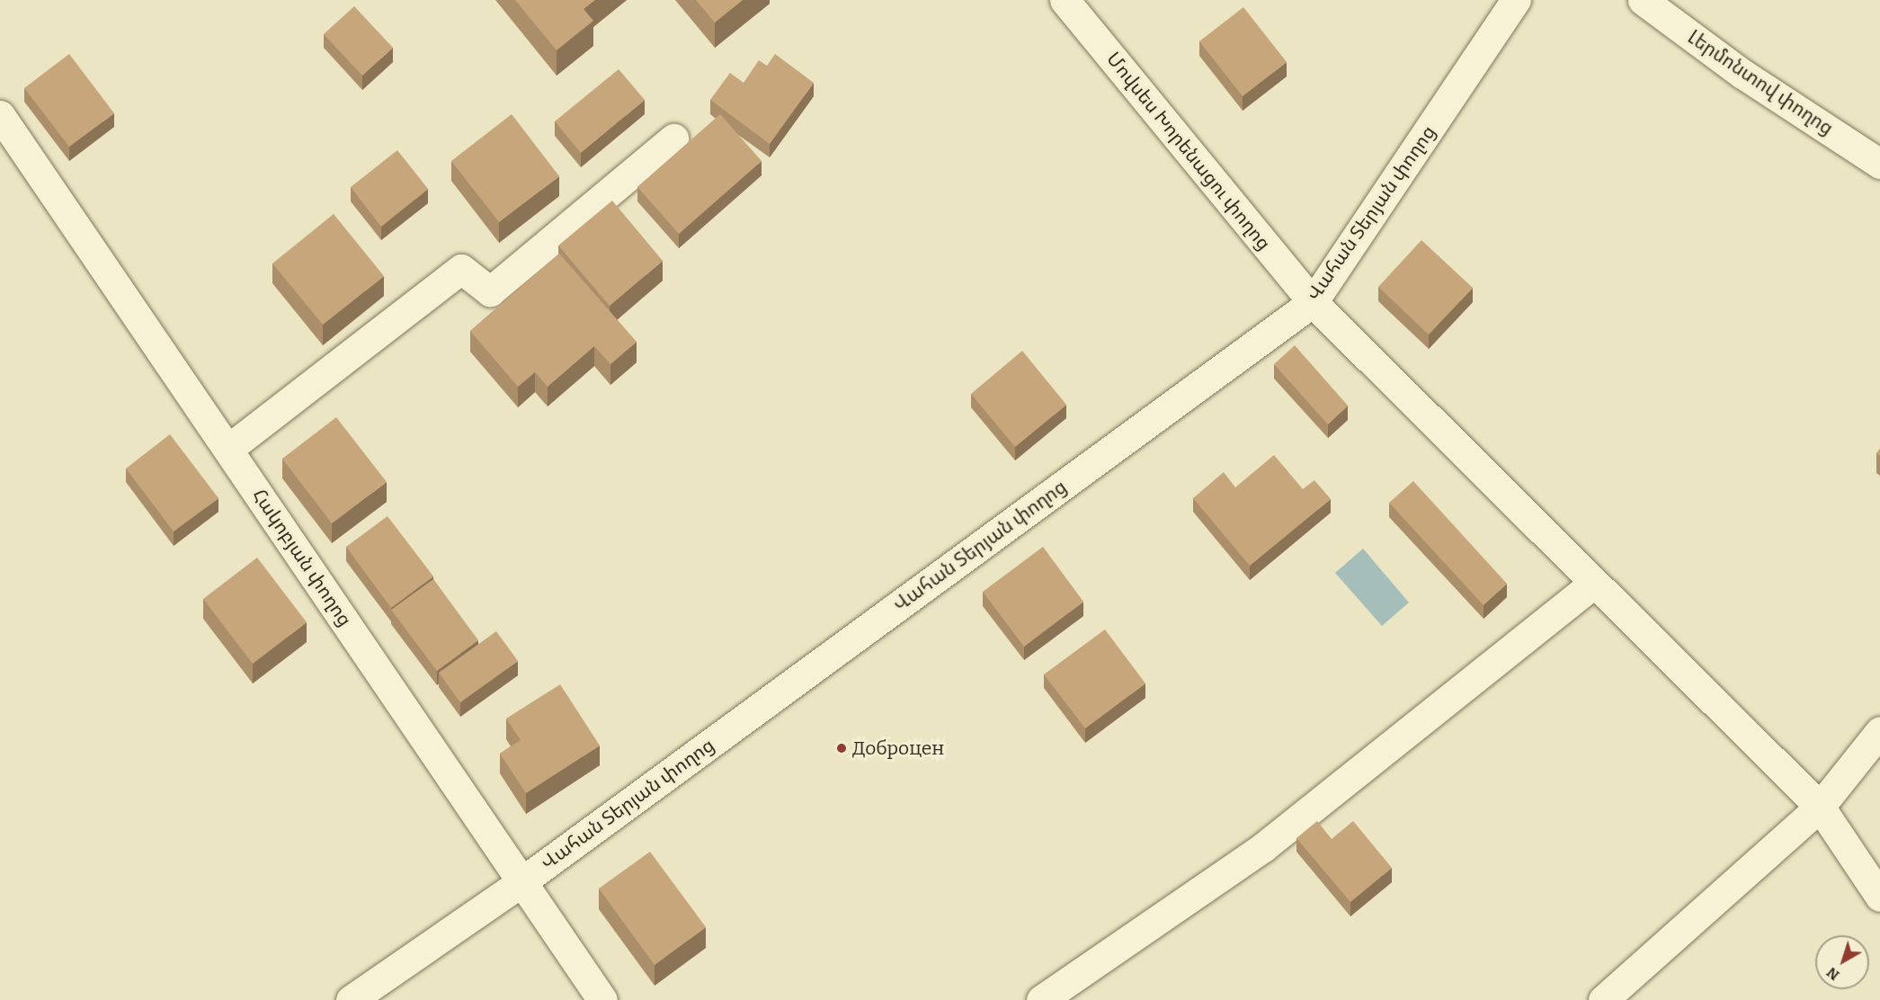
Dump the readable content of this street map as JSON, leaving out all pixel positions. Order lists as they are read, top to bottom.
{
  "streets": {
    "street": [
      "Լերմոնտով փողոց",
      "Մովսես Խորենացու փողոց",
      "Վահան Տերյան փողոց",
      "Հակոբյան փողոց"
    ]
  },
  "crossings": [
    ["Մովսես Խորենացու փողոց", "Վահան Տերյան փողոց"],
    ["Վահան Տերյան փողոց", "Հակոբյան փողոց"]
  ],
  "places": ["Доброцен"],
  "north": "bottom left"
}
